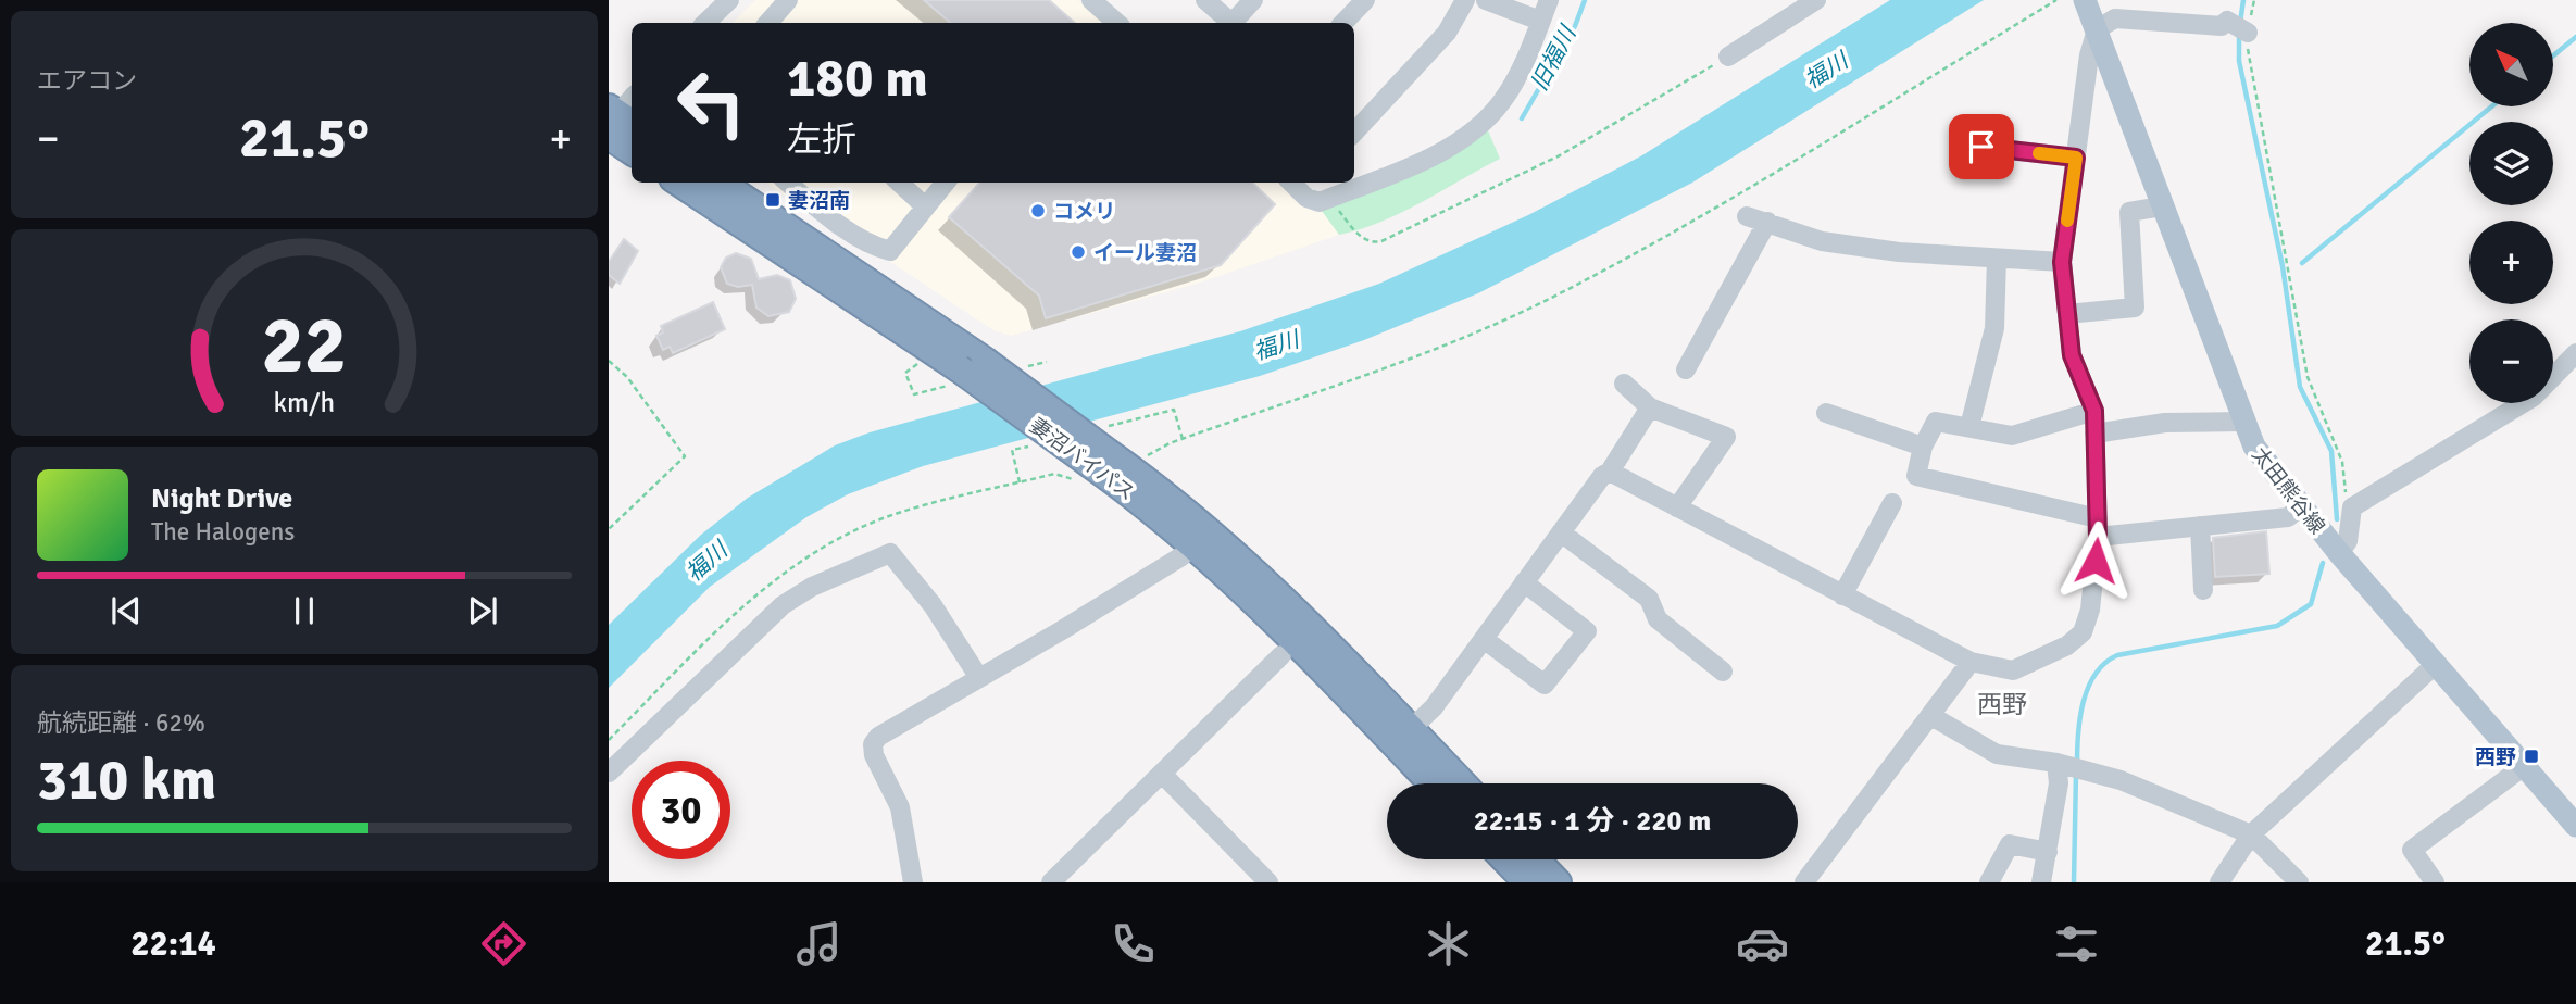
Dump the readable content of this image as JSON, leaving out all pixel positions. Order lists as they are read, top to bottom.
{
  "streets": {
    "highway": ["妻沼バイパス"],
    "main road": ["太田熊谷線"]
  },
  "districts": ["西野"],
  "water": ["旧福川", "福川"],
  "places": {
    "transit": ["妻沼南", "西野"],
    "other": ["コメリ", "イール妻沼"]
  },
  "north": "top left",
  "page": {
    "tile": [
      "エアコン",
      ["航続距離 · 62%", "310 km"]
    ],
    "map_buttons": ["+", "−"],
    "turn": ["180 m", "左折"],
    "heat": ["−", "21.5°", "+"],
    "song": ["Night Drive", "The Halogens"],
    "limit": "30",
    "trip": "22:15 · 1 分 · 220 m",
    "tabs": ["22:14", "21.5°"],
    "gauge": ["22", "km/h"]
  }
}
